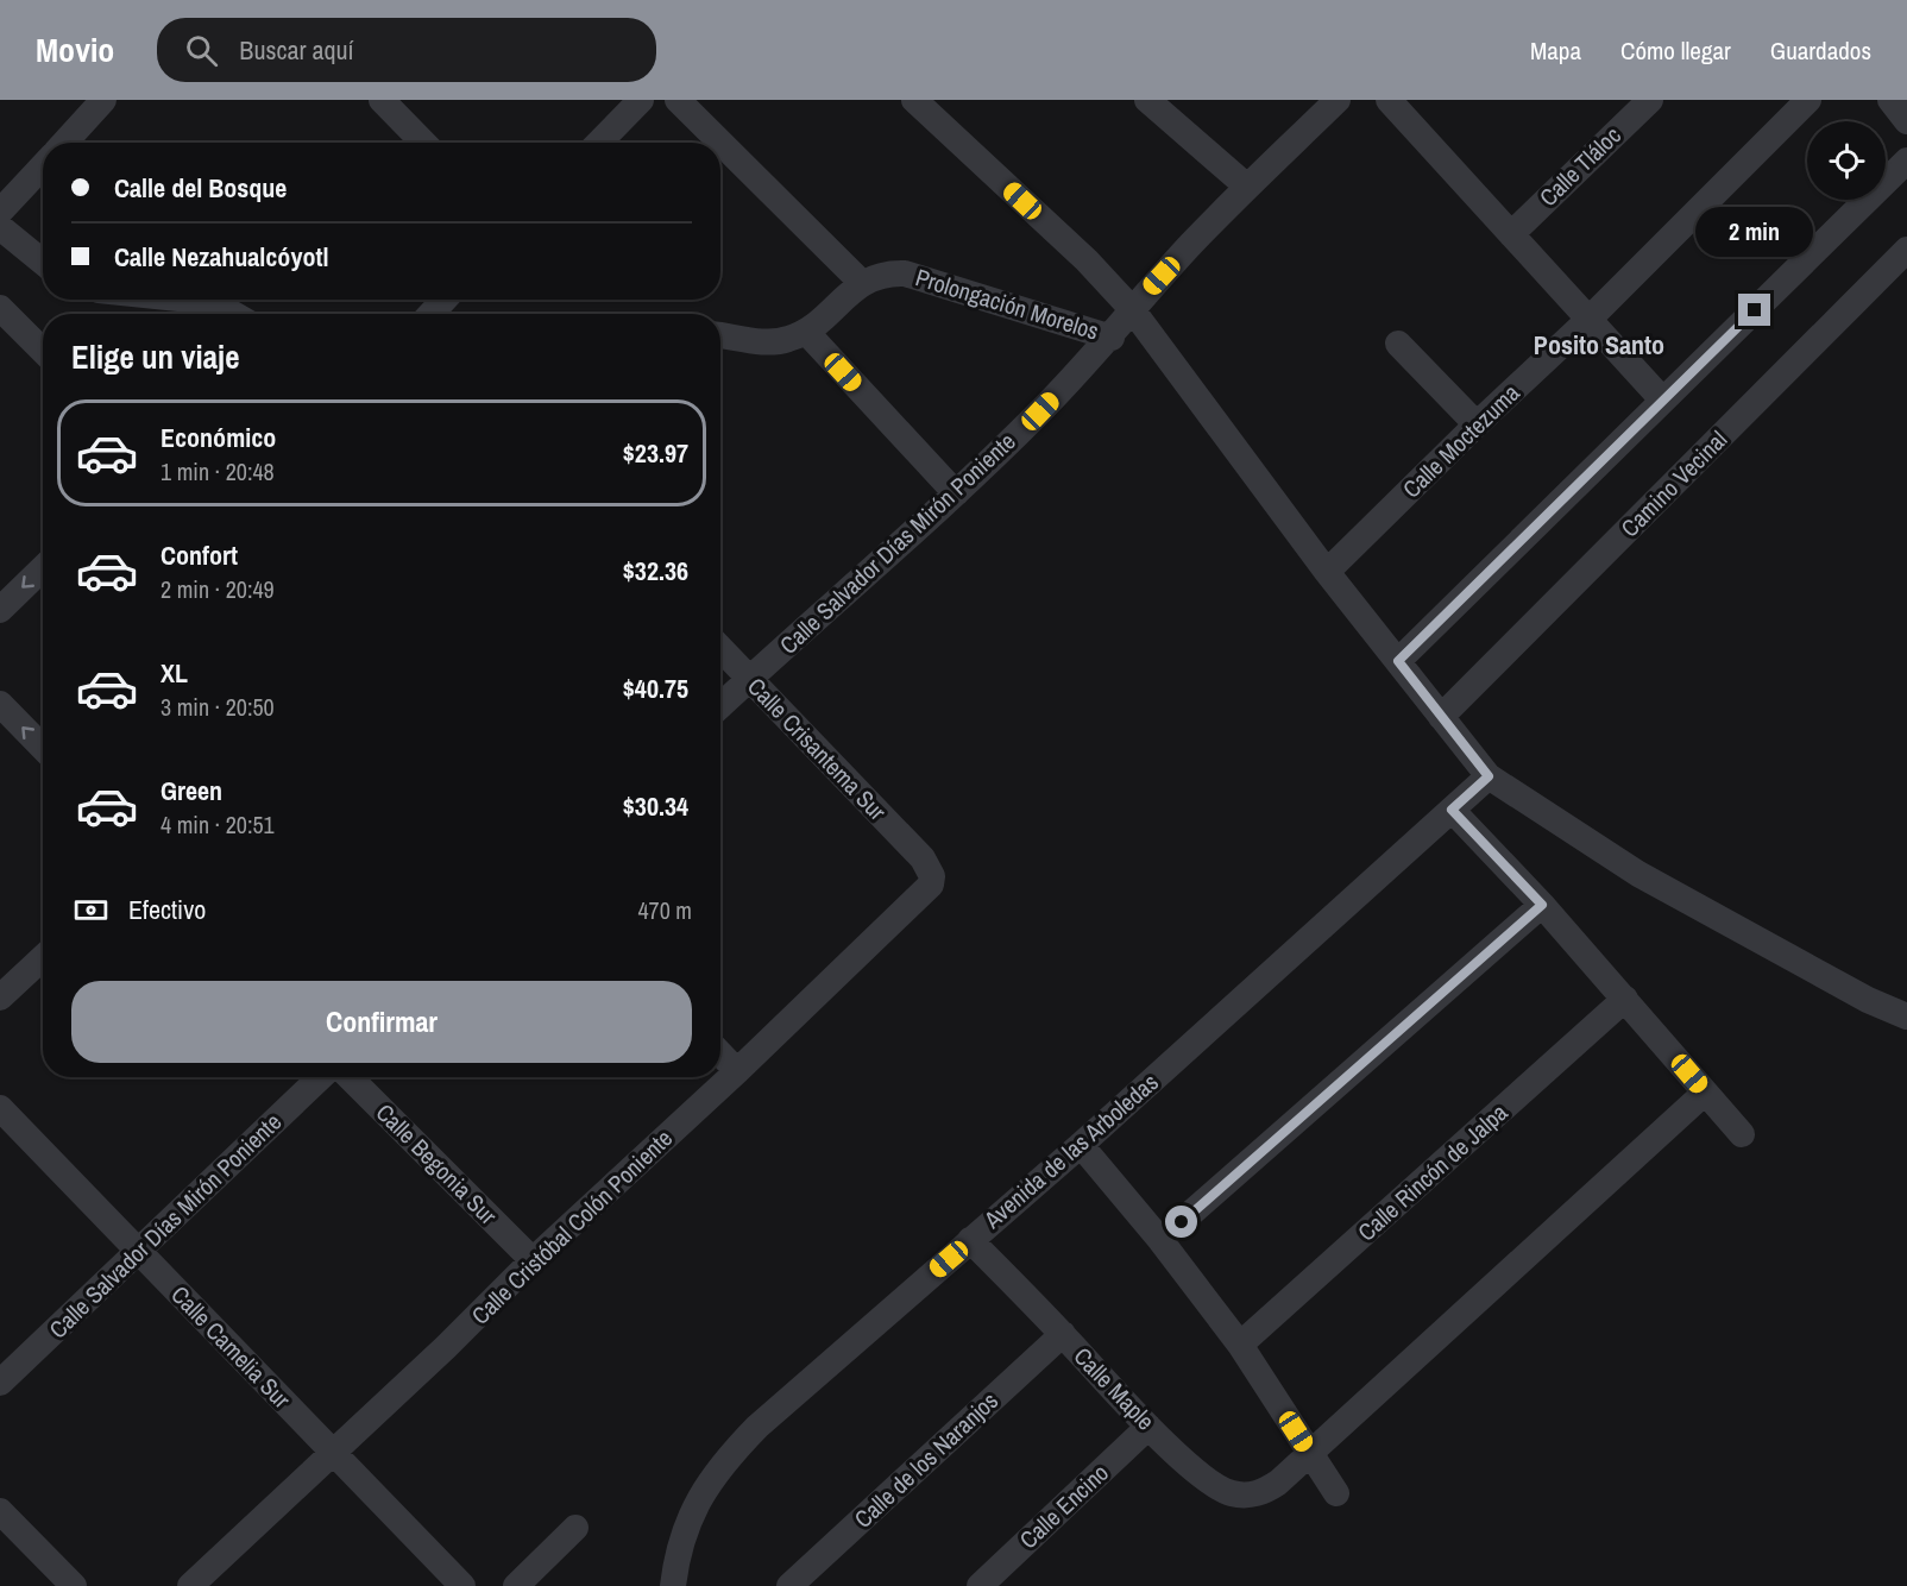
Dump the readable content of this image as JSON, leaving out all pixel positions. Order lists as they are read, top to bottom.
{
  "streets": {
    "street": [
      "Calle Tláloc",
      "Prolongación Morelos",
      "Calle Moctezuma",
      "Camino Vecinal",
      "Calle Salvador Días Mirón Poniente",
      "Calle Crisantema Sur",
      "Avenida de las Arboledas",
      "Calle Begonia Sur",
      "Calle Rincón de Jalpa",
      "Calle Cristóbal Colón Poniente",
      "Calle Camelia Sur",
      "Calle Maple",
      "Calle de los Naranjos",
      "Calle Encino"
    ]
  },
  "crossings": [
    ["Prolongación Morelos", "Calle Salvador Días Mirón Poniente"],
    ["Calle Salvador Días Mirón Poniente", "Calle Crisantema Sur"],
    ["Calle Salvador Días Mirón Poniente", "Calle Camelia Sur"],
    ["Calle Crisantema Sur", "Calle Cristóbal Colón Poniente"],
    ["Avenida de las Arboledas", "Calle Maple"],
    ["Calle Begonia Sur", "Calle Cristóbal Colón Poniente"],
    ["Calle Cristóbal Colón Poniente", "Calle Camelia Sur"],
    ["Calle Maple", "Calle de los Naranjos"],
    ["Calle Maple", "Calle Encino"]
  ],
  "districts": ["Posito Santo"],
  "page": {
    "header": "Movio",
    "search": "Buscar aquí",
    "nav": ["Mapa", "Cómo llegar", "Guardados"],
    "banner": ["Calle del Bosque", "Calle Nezahualcóyotl"],
    "bubble": "2 min",
    "heading": "Elige un viaje",
    "list": [
      {
        "name": "Económico",
        "note": "1 min · 20:48",
        "value": "$23.97"
      },
      {
        "name": "Confort",
        "note": "2 min · 20:49",
        "value": "$32.36"
      },
      {
        "name": "XL",
        "note": "3 min · 20:50",
        "value": "$40.75"
      },
      {
        "name": "Green",
        "note": "4 min · 20:51",
        "value": "$30.34"
      }
    ],
    "pay": ["Efectivo", "470 m"],
    "buttons": "Confirmar"
  }
}
